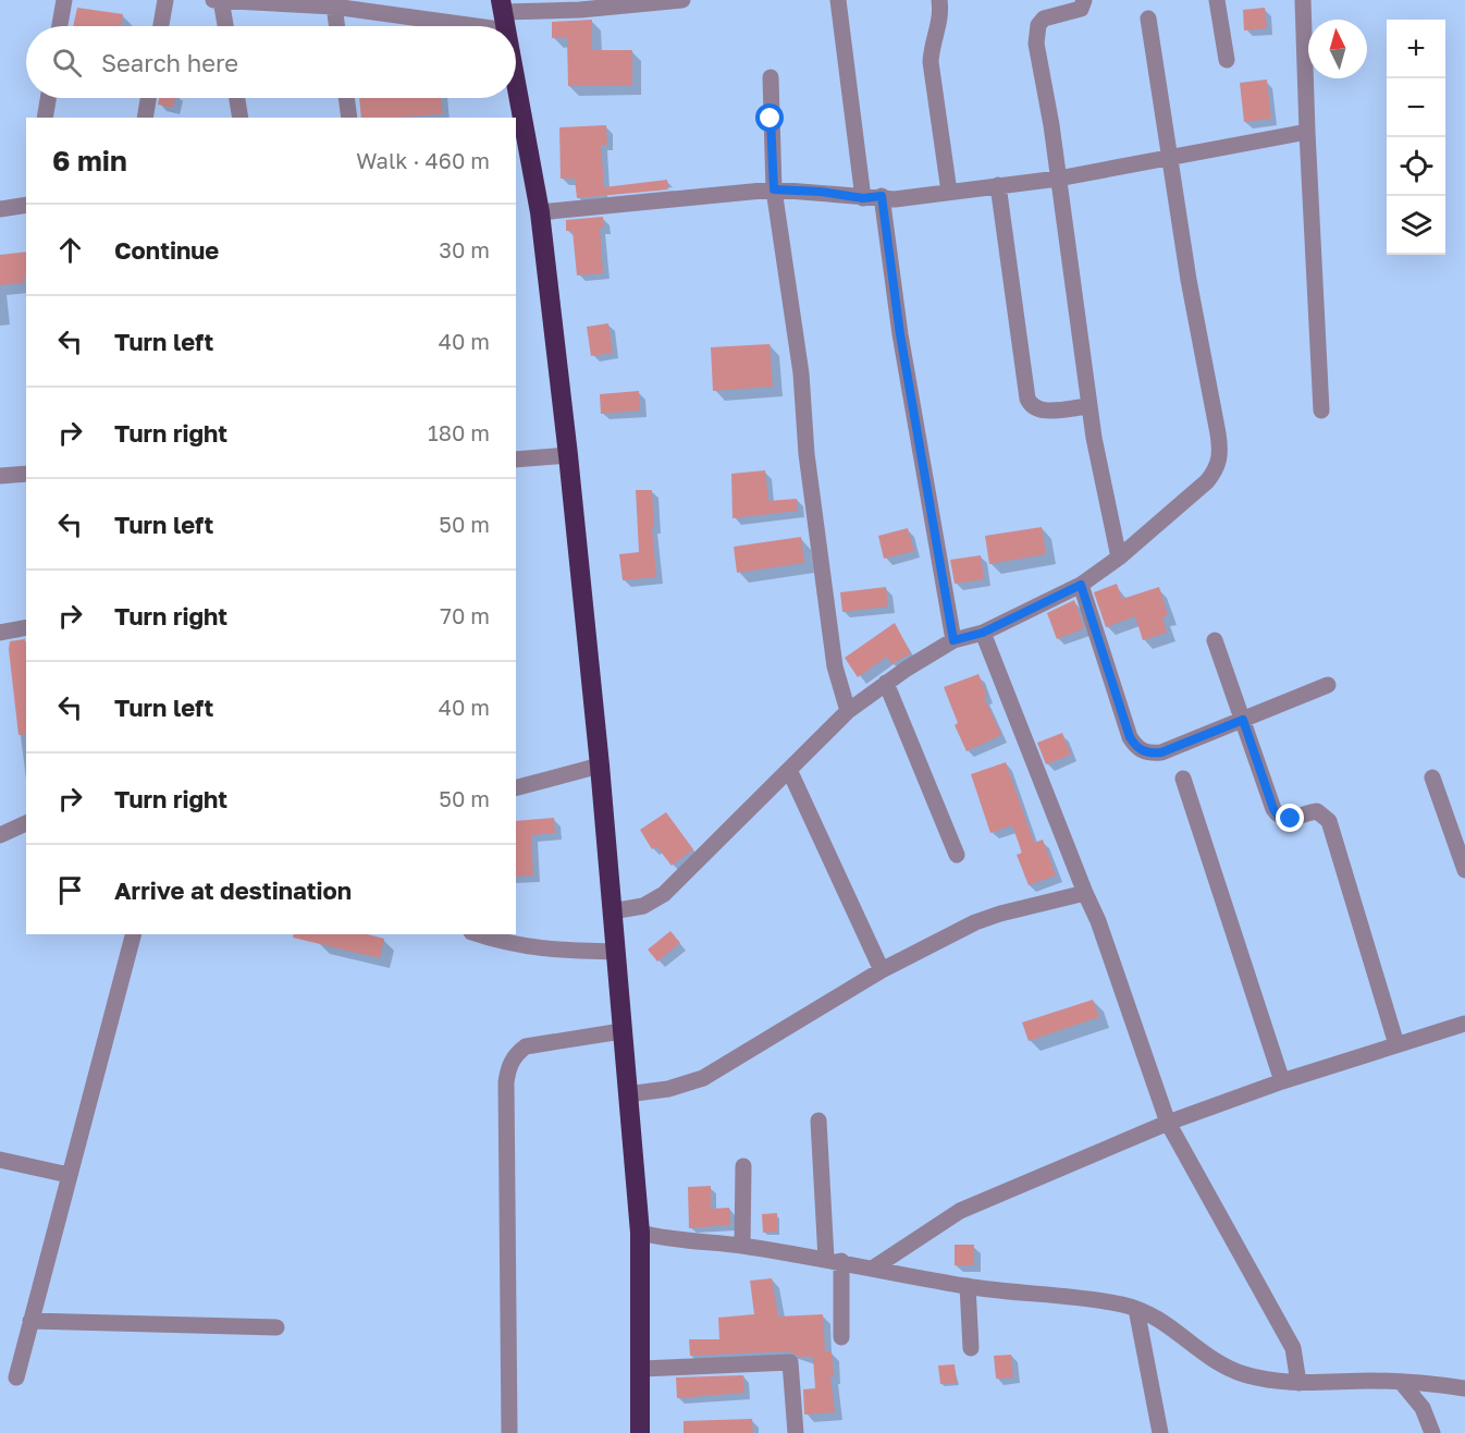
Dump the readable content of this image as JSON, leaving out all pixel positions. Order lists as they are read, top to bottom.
{
  "north": "top",
  "page": {
    "map_buttons": ["+", "−"],
    "search": "Search here",
    "heading": ["6 min", "Walk · 460 m"],
    "list": [
      ["Continue", "30 m"],
      ["Turn left", "40 m"],
      ["Turn right", "180 m"],
      ["Turn left", "50 m"],
      ["Turn right", "70 m"],
      ["Turn left", "40 m"],
      ["Turn right", "50 m"],
      "Arrive at destination"
    ]
  }
}
